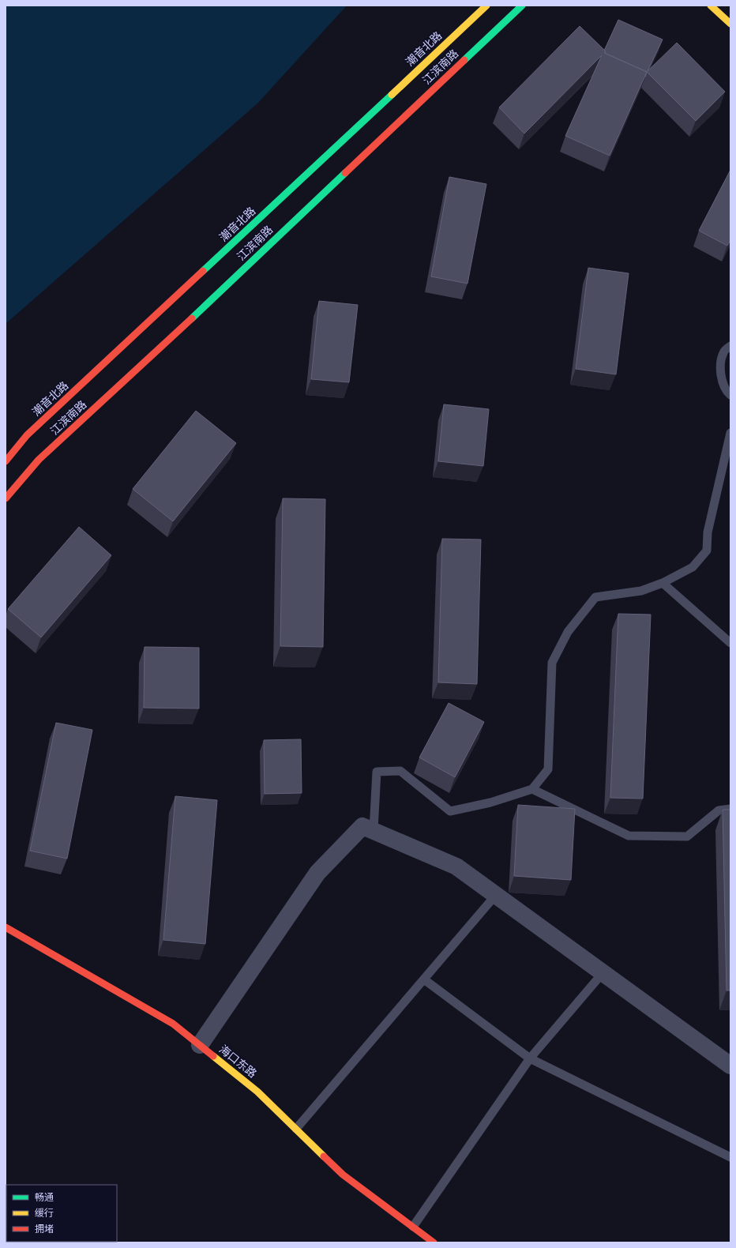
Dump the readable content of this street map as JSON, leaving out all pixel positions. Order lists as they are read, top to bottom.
{
  "streets": {
    "main road": ["潮音北路", "江滨南路", "海口东路"]
  },
  "legend": ["畅通", "缓行", "拥堵"]
}
